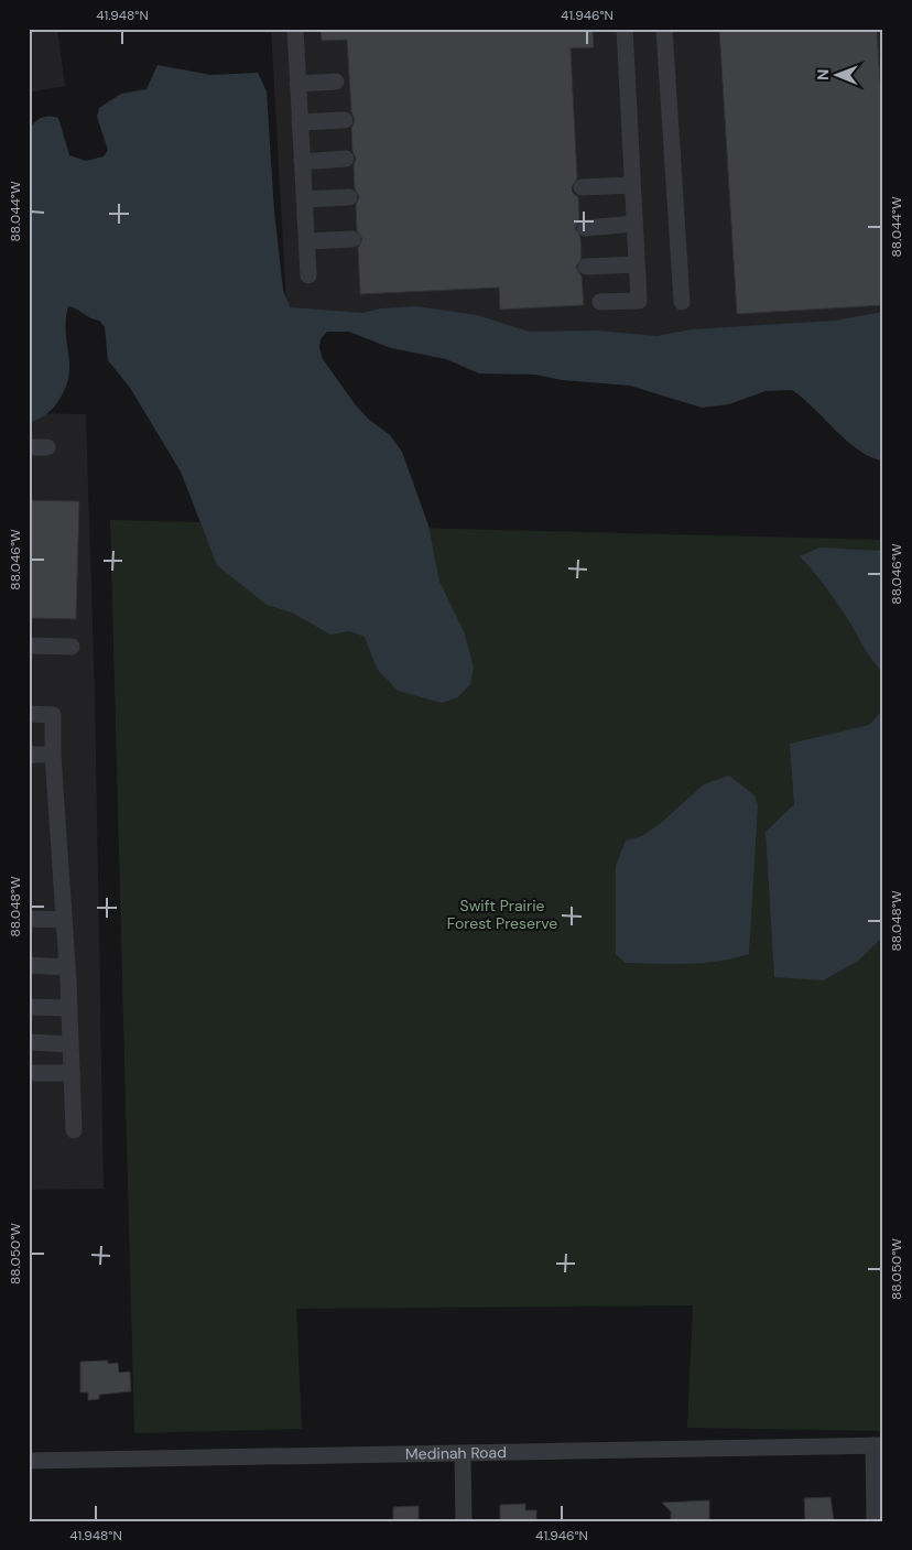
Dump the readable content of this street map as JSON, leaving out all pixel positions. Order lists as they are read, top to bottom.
{
  "streets": {
    "street": ["Medinah Road"]
  },
  "parks": ["Swift Prairie Forest Preserve"],
  "north": "left",
  "coordinates": [
    "41.948°N",
    "41.946°N",
    "88.044°W",
    "88.046°W",
    "88.048°W",
    "88.050°W"
  ]
}
